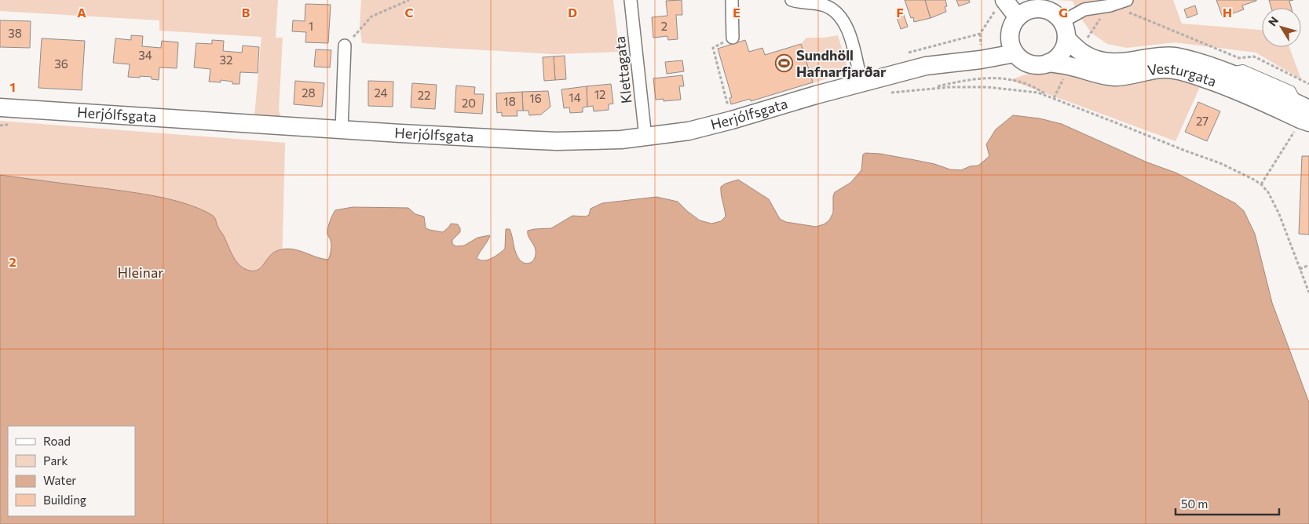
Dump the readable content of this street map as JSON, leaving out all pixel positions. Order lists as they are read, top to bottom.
{
  "streets": {
    "street": ["Klettagata", "Vesturgata", "Herjólfsgata"]
  },
  "crossings": [
    ["Klettagata", "Herjólfsgata"],
    ["Vesturgata", "Herjólfsgata"]
  ],
  "parks": ["Hleinar"],
  "places": {
    "sports": ["Sundhöll Hafnarfjarðar"]
  },
  "house_numbers": [
    "1",
    "2",
    "38",
    "34",
    "32",
    "36",
    "28",
    "24",
    "12",
    "22",
    "14",
    "16",
    "18",
    "20",
    "27"
  ],
  "legend": [
    "Road",
    "Park",
    "Water",
    "Building"
  ],
  "scale_bar": "50 m",
  "north": "top left",
  "grid": {
    "columns": [
      "A",
      "B",
      "C",
      "D",
      "E",
      "F",
      "G",
      "H"
    ],
    "rows": ["1", "2"]
  }
}
